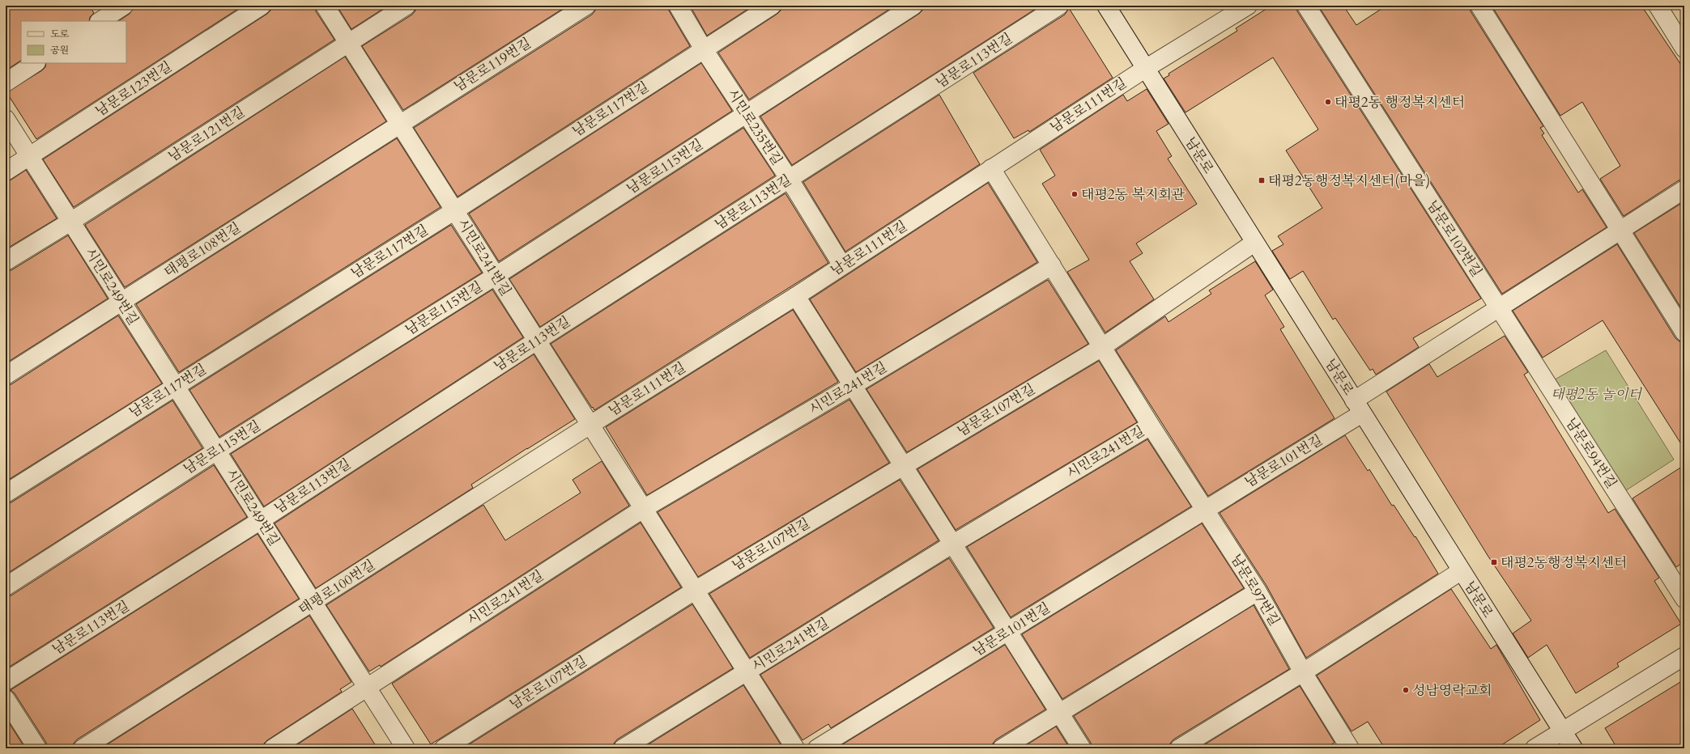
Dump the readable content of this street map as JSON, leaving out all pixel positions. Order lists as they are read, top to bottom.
{
  "streets": {
    "street": [
      "남문로113번길",
      "남문로119번길",
      "남문로123번길",
      "남문로111번길",
      "남문로117번길",
      "시민로235번길",
      "남문로121번길",
      "남문로",
      "남문로115번길",
      "남문로102번길",
      "태평로108번길",
      "시민로241번길",
      "시민로249번길",
      "남문로107번길",
      "남문로94번길",
      "남문로101번길",
      "태평로100번길",
      "남문로97번길"
    ]
  },
  "crossings": [
    ["남문로113번길", "시민로235번길"],
    ["남문로113번길", "시민로241번길"],
    ["남문로113번길", "시민로249번길"],
    ["남문로119번길", "태평로108번길"],
    ["남문로119번길", "시민로241번길"],
    ["남문로123번길", "시민로249번길"],
    ["남문로111번길", "시민로235번길"],
    ["남문로111번길", "남문로"],
    ["남문로111번길", "시민로241번길"],
    ["남문로111번길", "태평로100번길"],
    ["남문로117번길", "시민로235번길"],
    ["남문로117번길", "시민로241번길"],
    ["남문로117번길", "시민로249번길"],
    ["시민로235번길", "남문로115번길"],
    ["남문로121번길", "시민로241번길"],
    ["남문로121번길", "시민로249번길"],
    ["남문로", "남문로107번길"],
    ["남문로", "남문로101번길"],
    ["남문로115번길", "시민로241번길"],
    ["남문로115번길", "시민로249번길"],
    ["남문로102번길", "남문로94번길"],
    ["태평로108번길", "시민로241번길"],
    ["태평로108번길", "시민로249번길"],
    ["시민로241번길", "시민로249번길"],
    ["시민로241번길", "남문로107번길"],
    ["시민로241번길", "태평로100번길"],
    ["시민로249번길", "태평로100번길"],
    ["남문로101번길", "남문로97번길"]
  ],
  "parks": ["태평2동 놀이터"],
  "places": {
    "other": ["태평2동 행정복지센터", "태평2동 복지회관", "성남영락교회"],
    "transit": ["태평2동행정복지센터(마을)", "태평2동행정복지센터"]
  },
  "legend": ["도로", "공원"]
}
